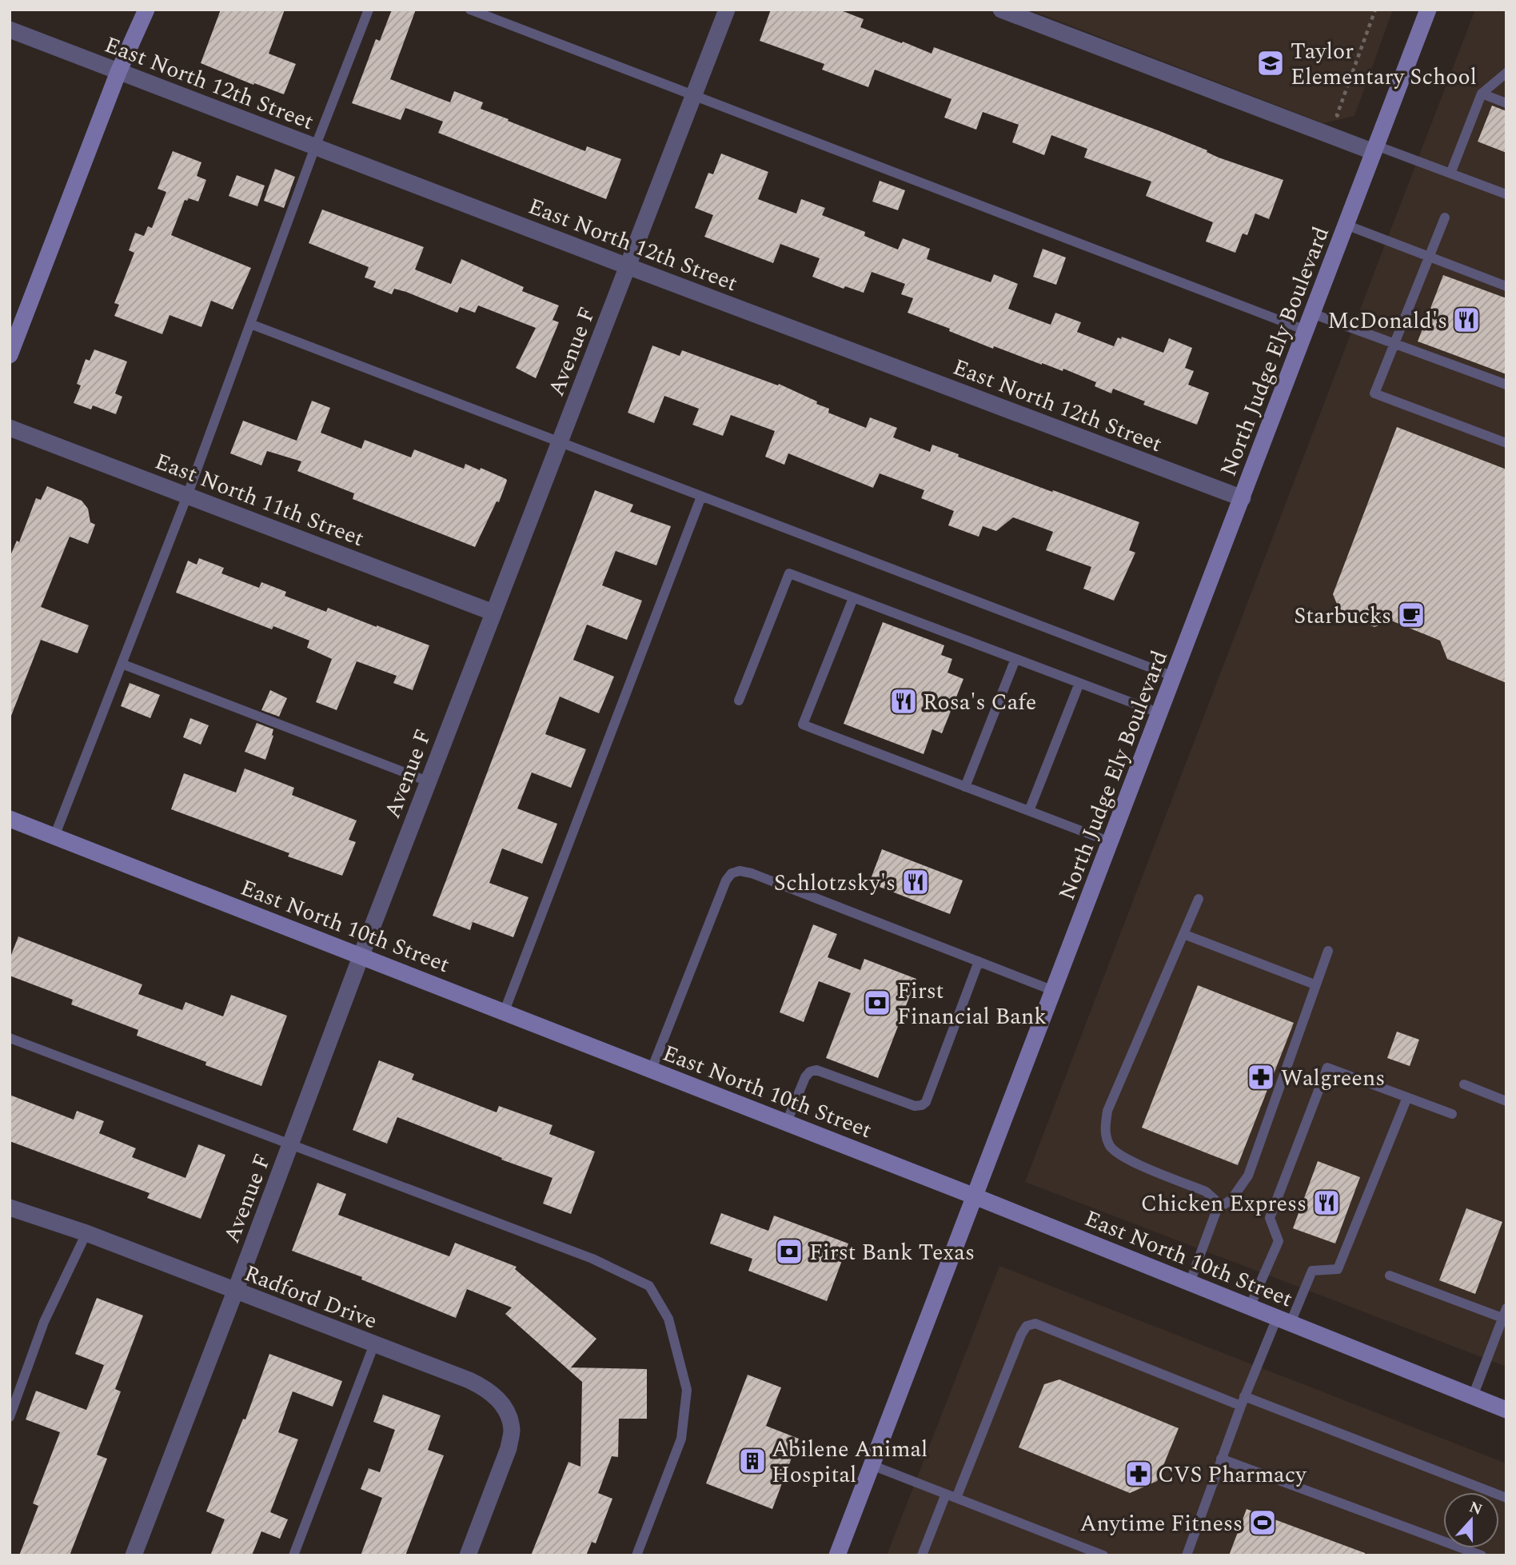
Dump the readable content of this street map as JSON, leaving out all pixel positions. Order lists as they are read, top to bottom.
{
  "streets": {
    "main road": ["North Judge Ely Boulevard", "East North 10th Street"],
    "street": [
      "East North 12th Street",
      "Avenue F",
      "East North 11th Street",
      "Radford Drive"
    ]
  },
  "crossings": [
    ["East North 12th Street", "Avenue F"],
    ["East North 12th Street", "North Judge Ely Boulevard"],
    ["Avenue F", "East North 11th Street"],
    ["Avenue F", "East North 10th Street"],
    ["Avenue F", "Radford Drive"],
    ["North Judge Ely Boulevard", "East North 10th Street"]
  ],
  "places": {
    "school or university": ["Taylor Elementary School"],
    "restaurant": [
      "McDonald's",
      "Rosa's Cafe",
      "Schlotzsky's",
      "Chicken Express"
    ],
    "cafe": ["Starbucks"],
    "bank": ["First Financial Bank", "First Bank Texas"],
    "pharmacy": ["Walgreens", "CVS Pharmacy"],
    "building": ["Abilene Animal Hospital"],
    "sports": ["Anytime Fitness"]
  },
  "north": "top"
}
